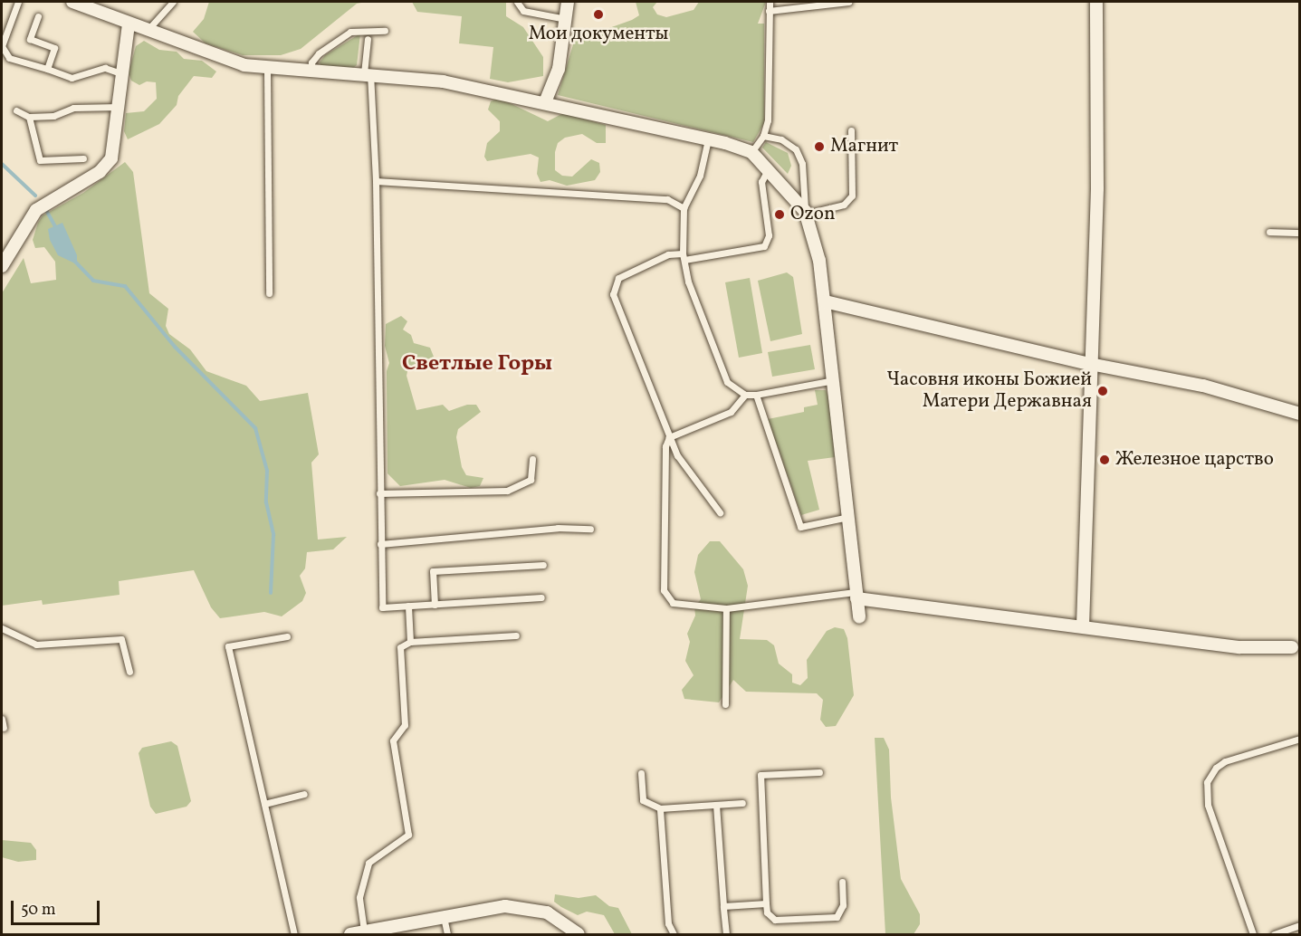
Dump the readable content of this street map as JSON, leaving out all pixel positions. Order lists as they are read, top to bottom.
{
  "districts": ["Светлые Горы"],
  "places": [
    "Мои документы",
    "Магнит",
    "Ozon",
    "Часовня иконы Божией Матери Державная",
    "Железное царство"
  ],
  "scale_bar": "50 m"
}
